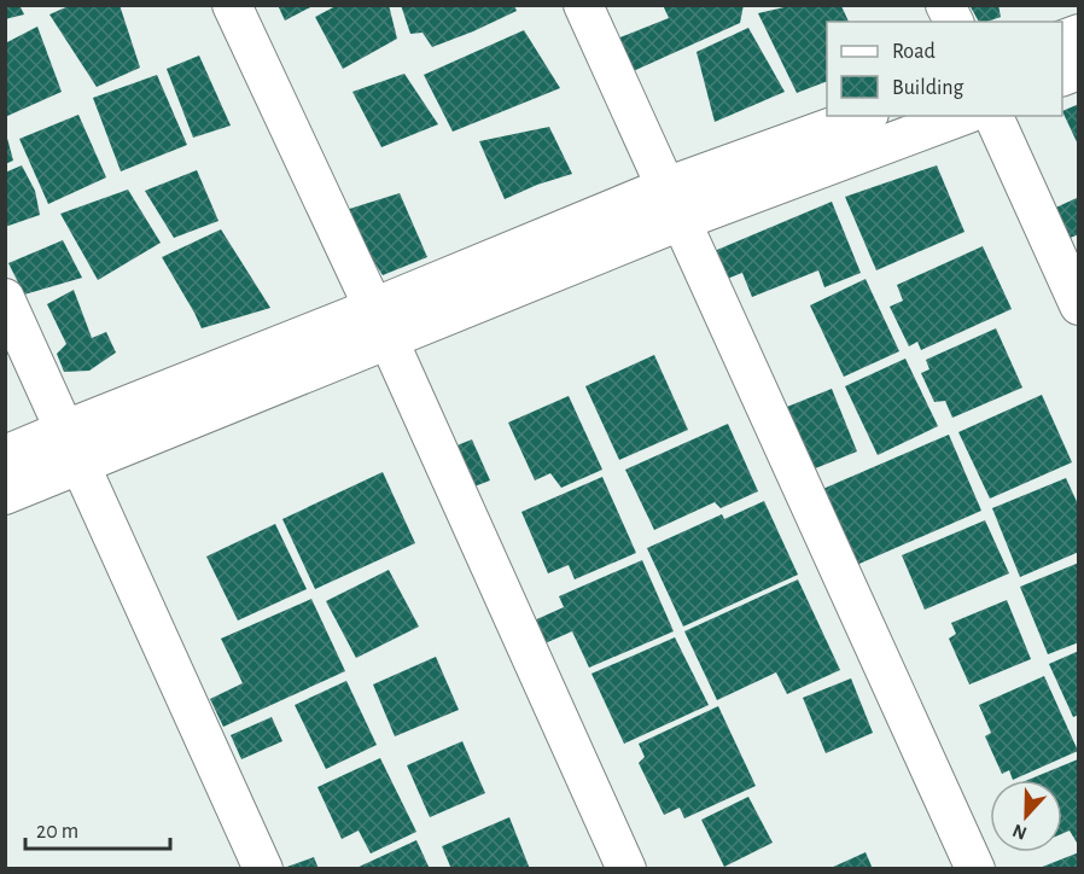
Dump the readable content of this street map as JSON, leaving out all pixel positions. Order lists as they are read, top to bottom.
{
  "legend": ["Road", "Building"],
  "scale_bar": "20 m",
  "north": "bottom"
}
